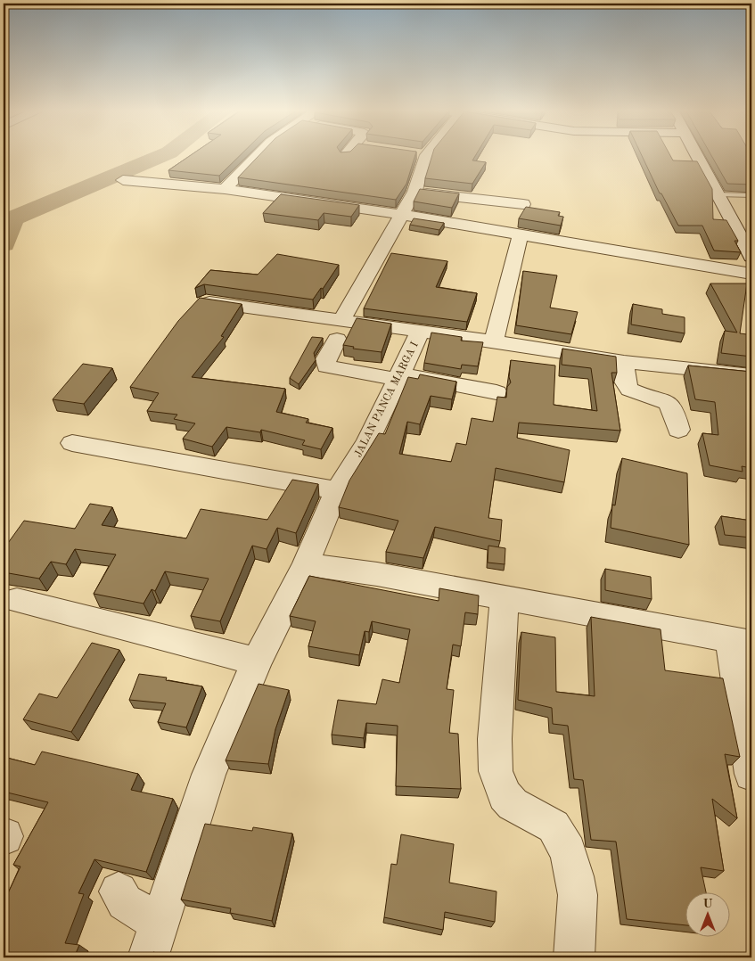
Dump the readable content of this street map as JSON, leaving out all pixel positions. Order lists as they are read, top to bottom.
{
  "streets": {
    "street": ["JALAN PANCA MARGA I"]
  },
  "north": "top"
}
